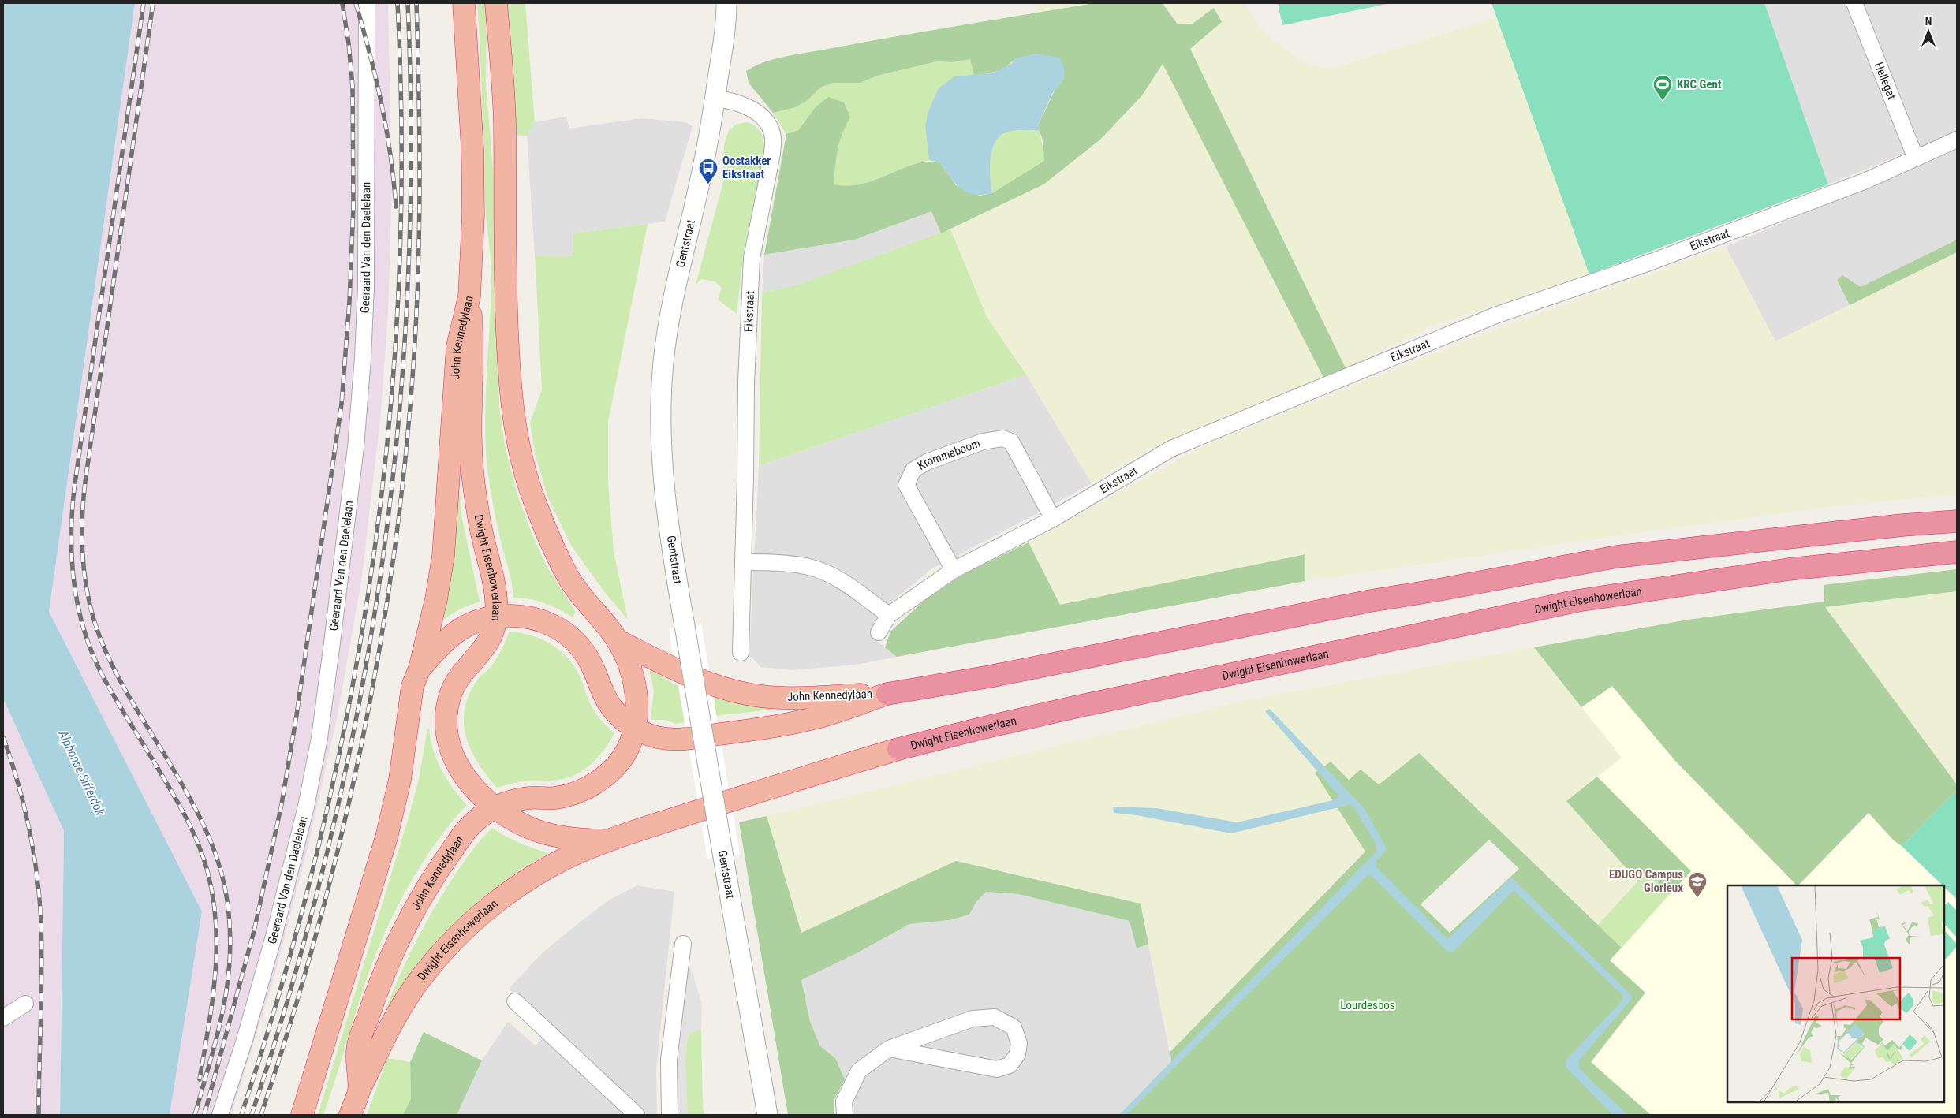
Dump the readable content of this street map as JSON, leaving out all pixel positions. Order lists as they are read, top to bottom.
{
  "streets": {
    "highway": ["John Kennedylaan", "Dwight Eisenhowerlaan"],
    "street": [
      "Hellegat",
      "Eikstraat",
      "Gentstraat",
      "Geeraard Van den Daelelaan",
      "Krommeboom"
    ]
  },
  "crossings": [
    ["Hellegat", "Eikstraat"],
    ["Eikstraat", "Gentstraat"],
    ["Eikstraat", "Krommeboom"],
    ["John Kennedylaan", "Dwight Eisenhowerlaan"]
  ],
  "water": ["Alphonse Sifferdok"],
  "parks": ["Lourdesbos"],
  "places": {
    "sports": ["KRC Gent"],
    "bus stop": ["Oostakker Eikstraat"],
    "school or university": ["EDUGO Campus Glorieux"]
  },
  "north": "top"
}
